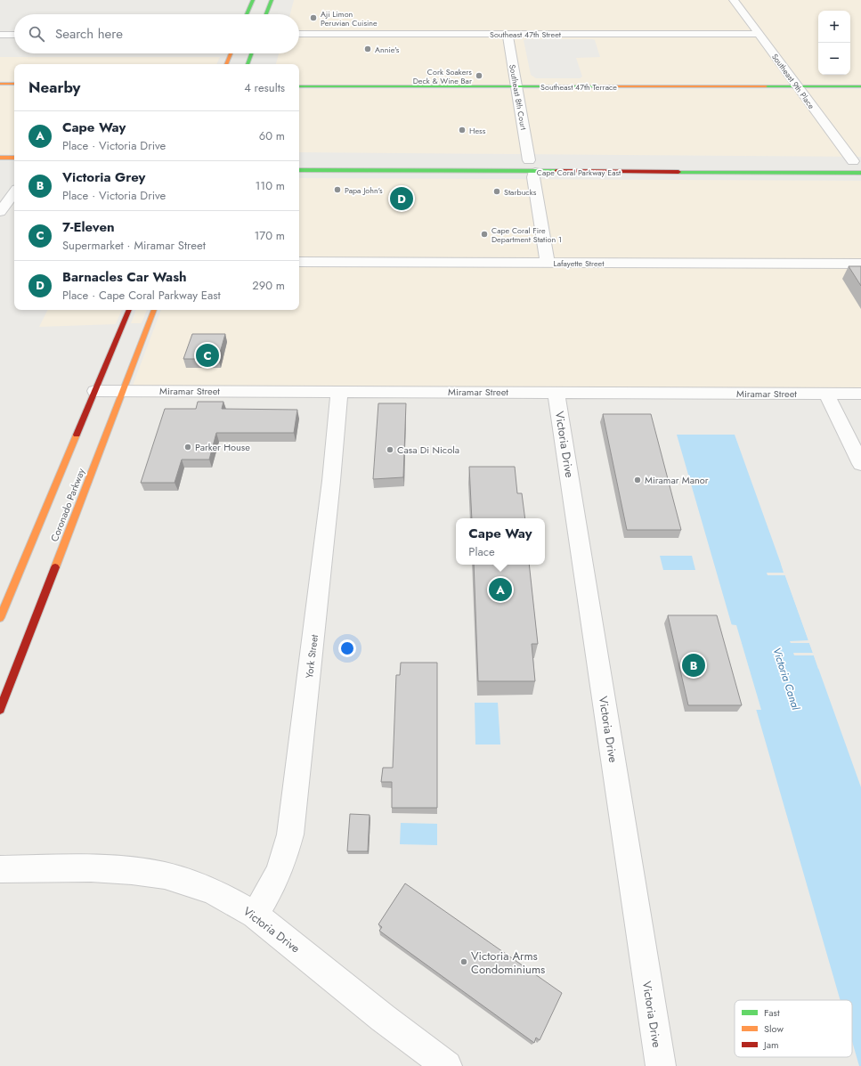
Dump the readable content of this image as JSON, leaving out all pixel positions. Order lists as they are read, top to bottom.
{
  "streets": {
    "street": [
      "Southeast 47th Street",
      "Southeast 9th Place",
      "Southeast 47th Terrace",
      "Southeast 8th Court",
      "Cape Coral Parkway East",
      "Lafayette Street",
      "Miramar Street",
      "Victoria Drive",
      "Coronado Parkway",
      "York Street"
    ]
  },
  "crossings": [
    ["Southeast 47th Street", "Southeast 9th Place"],
    ["Southeast 47th Street", "Southeast 8th Court"],
    ["Southeast 9th Place", "Southeast 47th Terrace"],
    ["Southeast 47th Terrace", "Southeast 8th Court"],
    ["Southeast 8th Court", "Cape Coral Parkway East"],
    ["Southeast 8th Court", "Lafayette Street"],
    ["Miramar Street", "Victoria Drive"],
    ["Miramar Street", "Coronado Parkway"],
    ["Miramar Street", "York Street"],
    ["Victoria Drive", "York Street"]
  ],
  "water": ["Victoria Canal"],
  "places": [
    "Aji Limon Peruvian Cuisine",
    "Annie's",
    "Cork Soakers Deck & Wine Bar",
    "Hess",
    "Papa John's",
    "Starbucks",
    "Cape Coral Fire Department Station 1",
    "Parker House",
    "Casa Di Nicola",
    "Miramar Manor",
    "Victoria Arms Condominiums"
  ],
  "legend": ["Fast", "Slow", "Jam"],
  "page": {
    "map_buttons": ["+", "−"],
    "search": "Search here",
    "heading": ["Nearby", "4 results"],
    "list": [
      {
        "mark": "A",
        "name": "Cape Way",
        "note": "Place · Victoria Drive",
        "value": "60 m"
      },
      {
        "mark": "B",
        "name": "Victoria Grey",
        "note": "Place · Victoria Drive",
        "value": "110 m"
      },
      {
        "mark": "C",
        "name": "7-Eleven",
        "note": "Supermarket · Miramar Street",
        "value": "170 m"
      },
      {
        "mark": "D",
        "name": "Barnacles Car Wash",
        "note": "Place · Cape Coral Parkway East",
        "value": "290 m"
      }
    ],
    "pins": [
      "D",
      "C",
      "A",
      "B"
    ],
    "popup": ["Cape Way", "Place"]
  }
}
